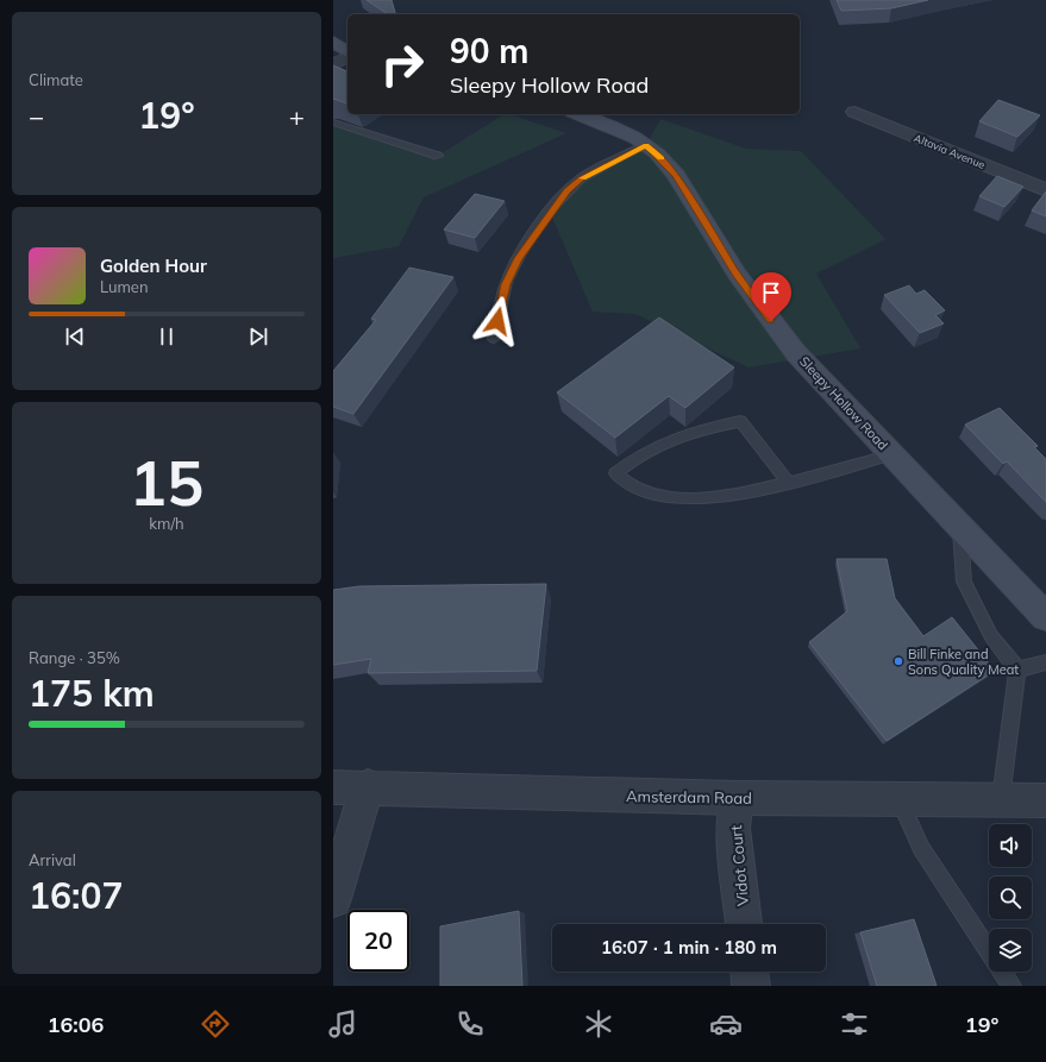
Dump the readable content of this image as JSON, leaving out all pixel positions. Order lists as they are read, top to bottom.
{
  "streets": {
    "main road": ["Sleepy Hollow Road"],
    "street": ["Altavia Avenue", "Amsterdam Road", "Vidot Court"]
  },
  "crossings": [
    ["Amsterdam Road", "Vidot Court"]
  ],
  "places": ["Bill Finke and Sons Quality Meat"],
  "page": {
    "tile": [
      "Climate",
      ["15", "km/h"],
      ["Range · 35%", "175 km"],
      ["Arrival", "16:07"]
    ],
    "turn": ["90 m", "Sleepy Hollow Road"],
    "heat": ["−", "19°", "+"],
    "song": ["Golden Hour", "Lumen"],
    "limit": "20",
    "trip": "16:07 · 1 min · 180 m",
    "tabs": ["16:06", "19°"]
  }
}
